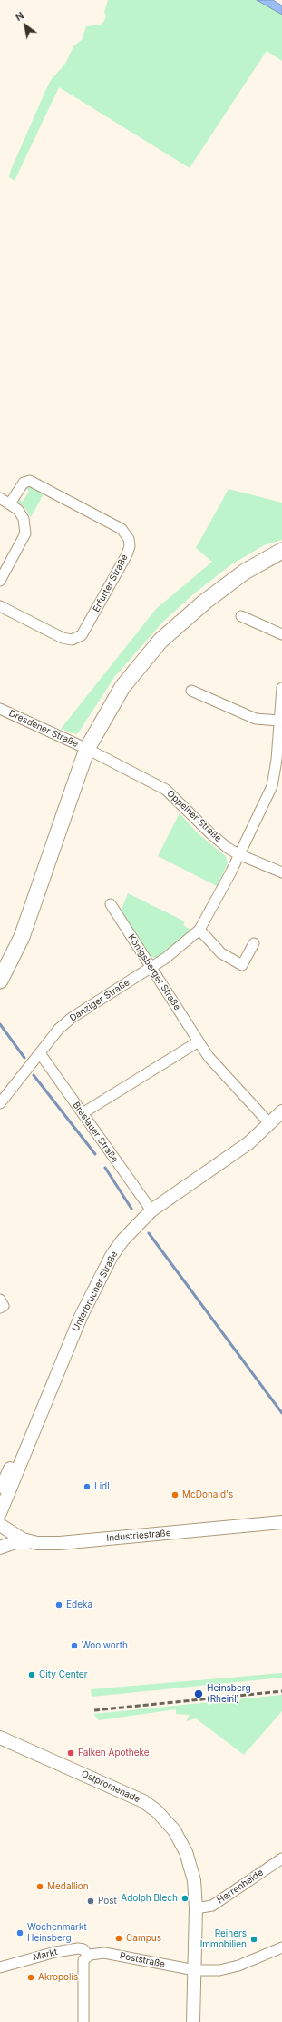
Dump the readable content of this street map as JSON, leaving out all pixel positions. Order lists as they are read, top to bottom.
{
  "streets": {
    "street": [
      "Erfurter Straße",
      "Dresdener Straße",
      "Oppelner Straße",
      "Königsberger Straße",
      "Danziger Straße",
      "Breslauer Straße",
      "Unterbrucher Straße",
      "Industriestraße",
      "Ostpromenade",
      "Herrenheide",
      "Markt",
      "Poststraße"
    ]
  },
  "crossings": [
    ["Dresdener Straße", "Oppelner Straße"],
    ["Oppelner Straße", "Danziger Straße"],
    ["Königsberger Straße", "Danziger Straße"],
    ["Königsberger Straße", "Unterbrucher Straße"],
    ["Danziger Straße", "Breslauer Straße"],
    ["Breslauer Straße", "Unterbrucher Straße"],
    ["Ostpromenade", "Herrenheide"],
    ["Ostpromenade", "Poststraße"],
    ["Markt", "Poststraße"]
  ],
  "places": [
    "Lidl",
    "McDonald's",
    "Edeka",
    "Woolworth",
    "City Center",
    "Heinsberg (Rheinl)",
    "Falken Apotheke",
    "Medallion",
    "Adolph Blech",
    "Post",
    "Wochenmarkt Heinsberg",
    "Campus",
    "Reiners Immobilien",
    "Akropolis"
  ],
  "north": "top left"
}
